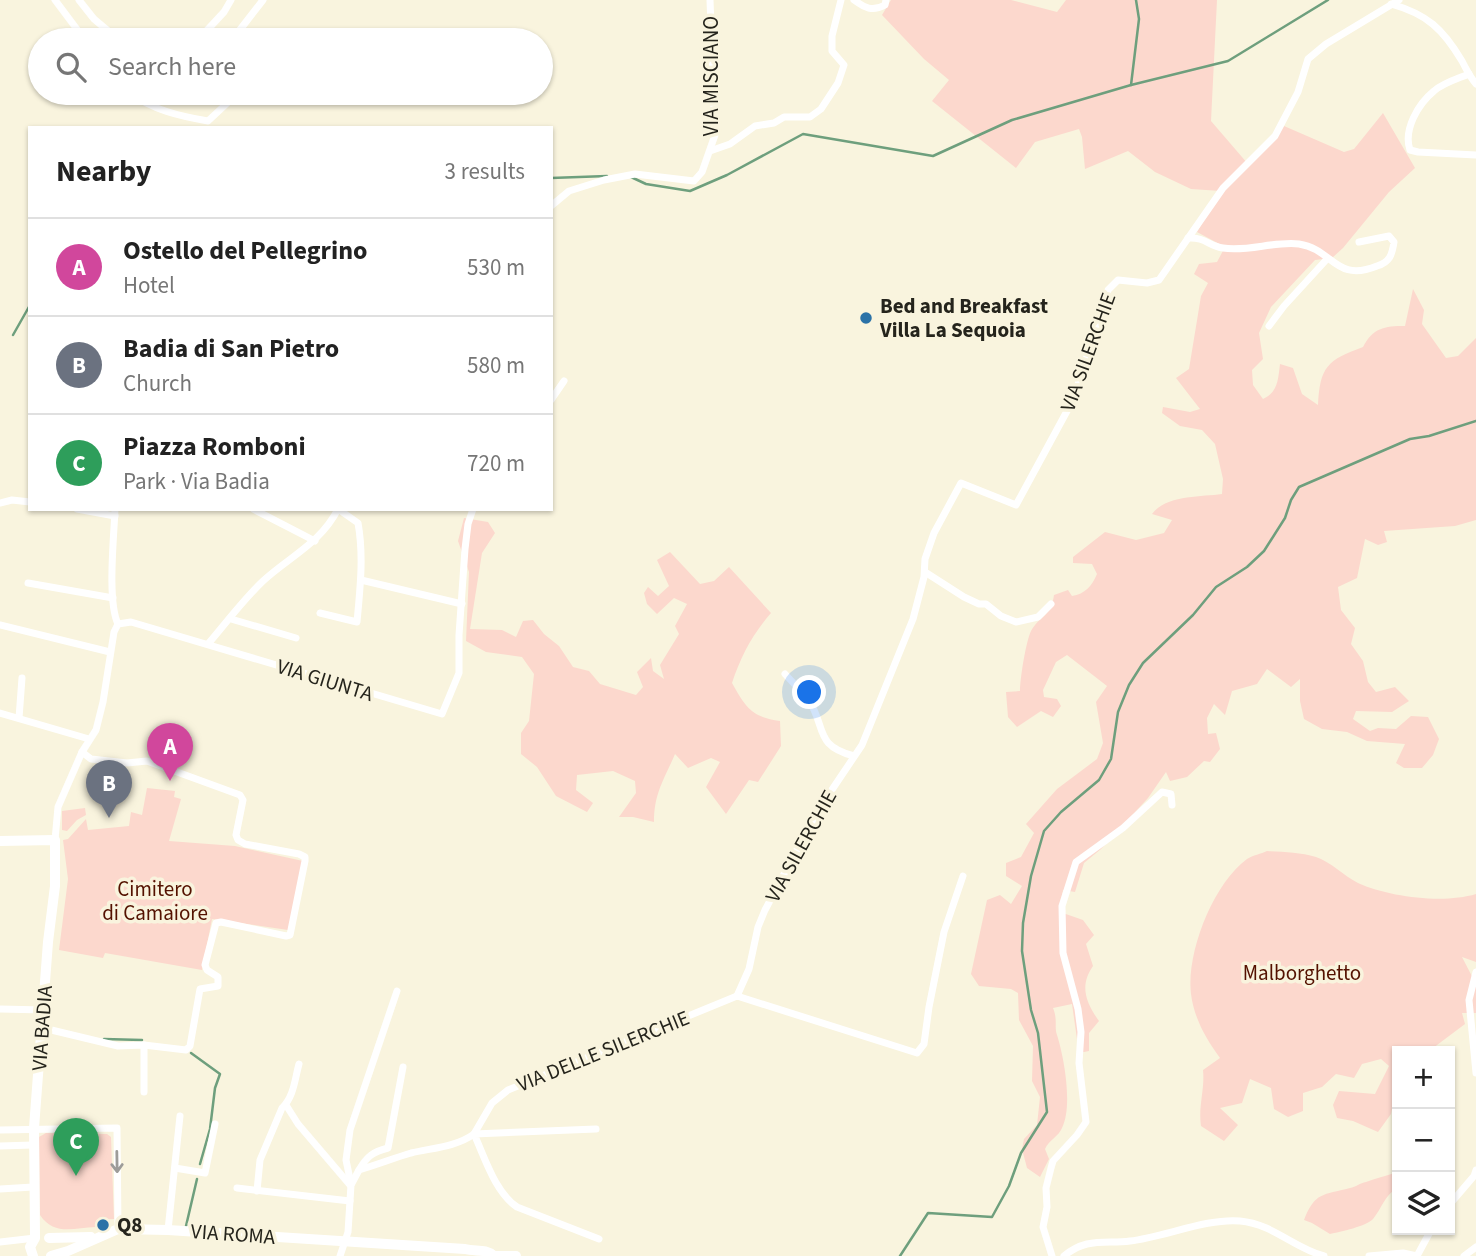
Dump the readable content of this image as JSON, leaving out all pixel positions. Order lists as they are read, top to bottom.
{
  "streets": {
    "street": [
      "VIA MISCIANO",
      "VIA SILERCHIE",
      "VIA GIUNTA",
      "VIA BADIA",
      "VIA DELLE SILERCHIE",
      "VIA ROMA"
    ]
  },
  "crossings": [
    ["VIA SILERCHIE", "VIA DELLE SILERCHIE"],
    ["VIA BADIA", "VIA ROMA"]
  ],
  "parks": ["Cimitero di Camaiore", "Malborghetto"],
  "places": ["Bed and Breakfast Villa La Sequoia", "Q8"],
  "page": {
    "search": "Search here",
    "heading": ["Nearby", "3 results"],
    "list": [
      {
        "mark": "A",
        "name": "Ostello del Pellegrino",
        "note": "Hotel",
        "value": "530 m"
      },
      {
        "mark": "B",
        "name": "Badia di San Pietro",
        "note": "Church",
        "value": "580 m"
      },
      {
        "mark": "C",
        "name": "Piazza Romboni",
        "note": "Park · Via Badia",
        "value": "720 m"
      }
    ],
    "pins": ["A", "B", "C"],
    "map_buttons": ["+", "−"]
  }
}
